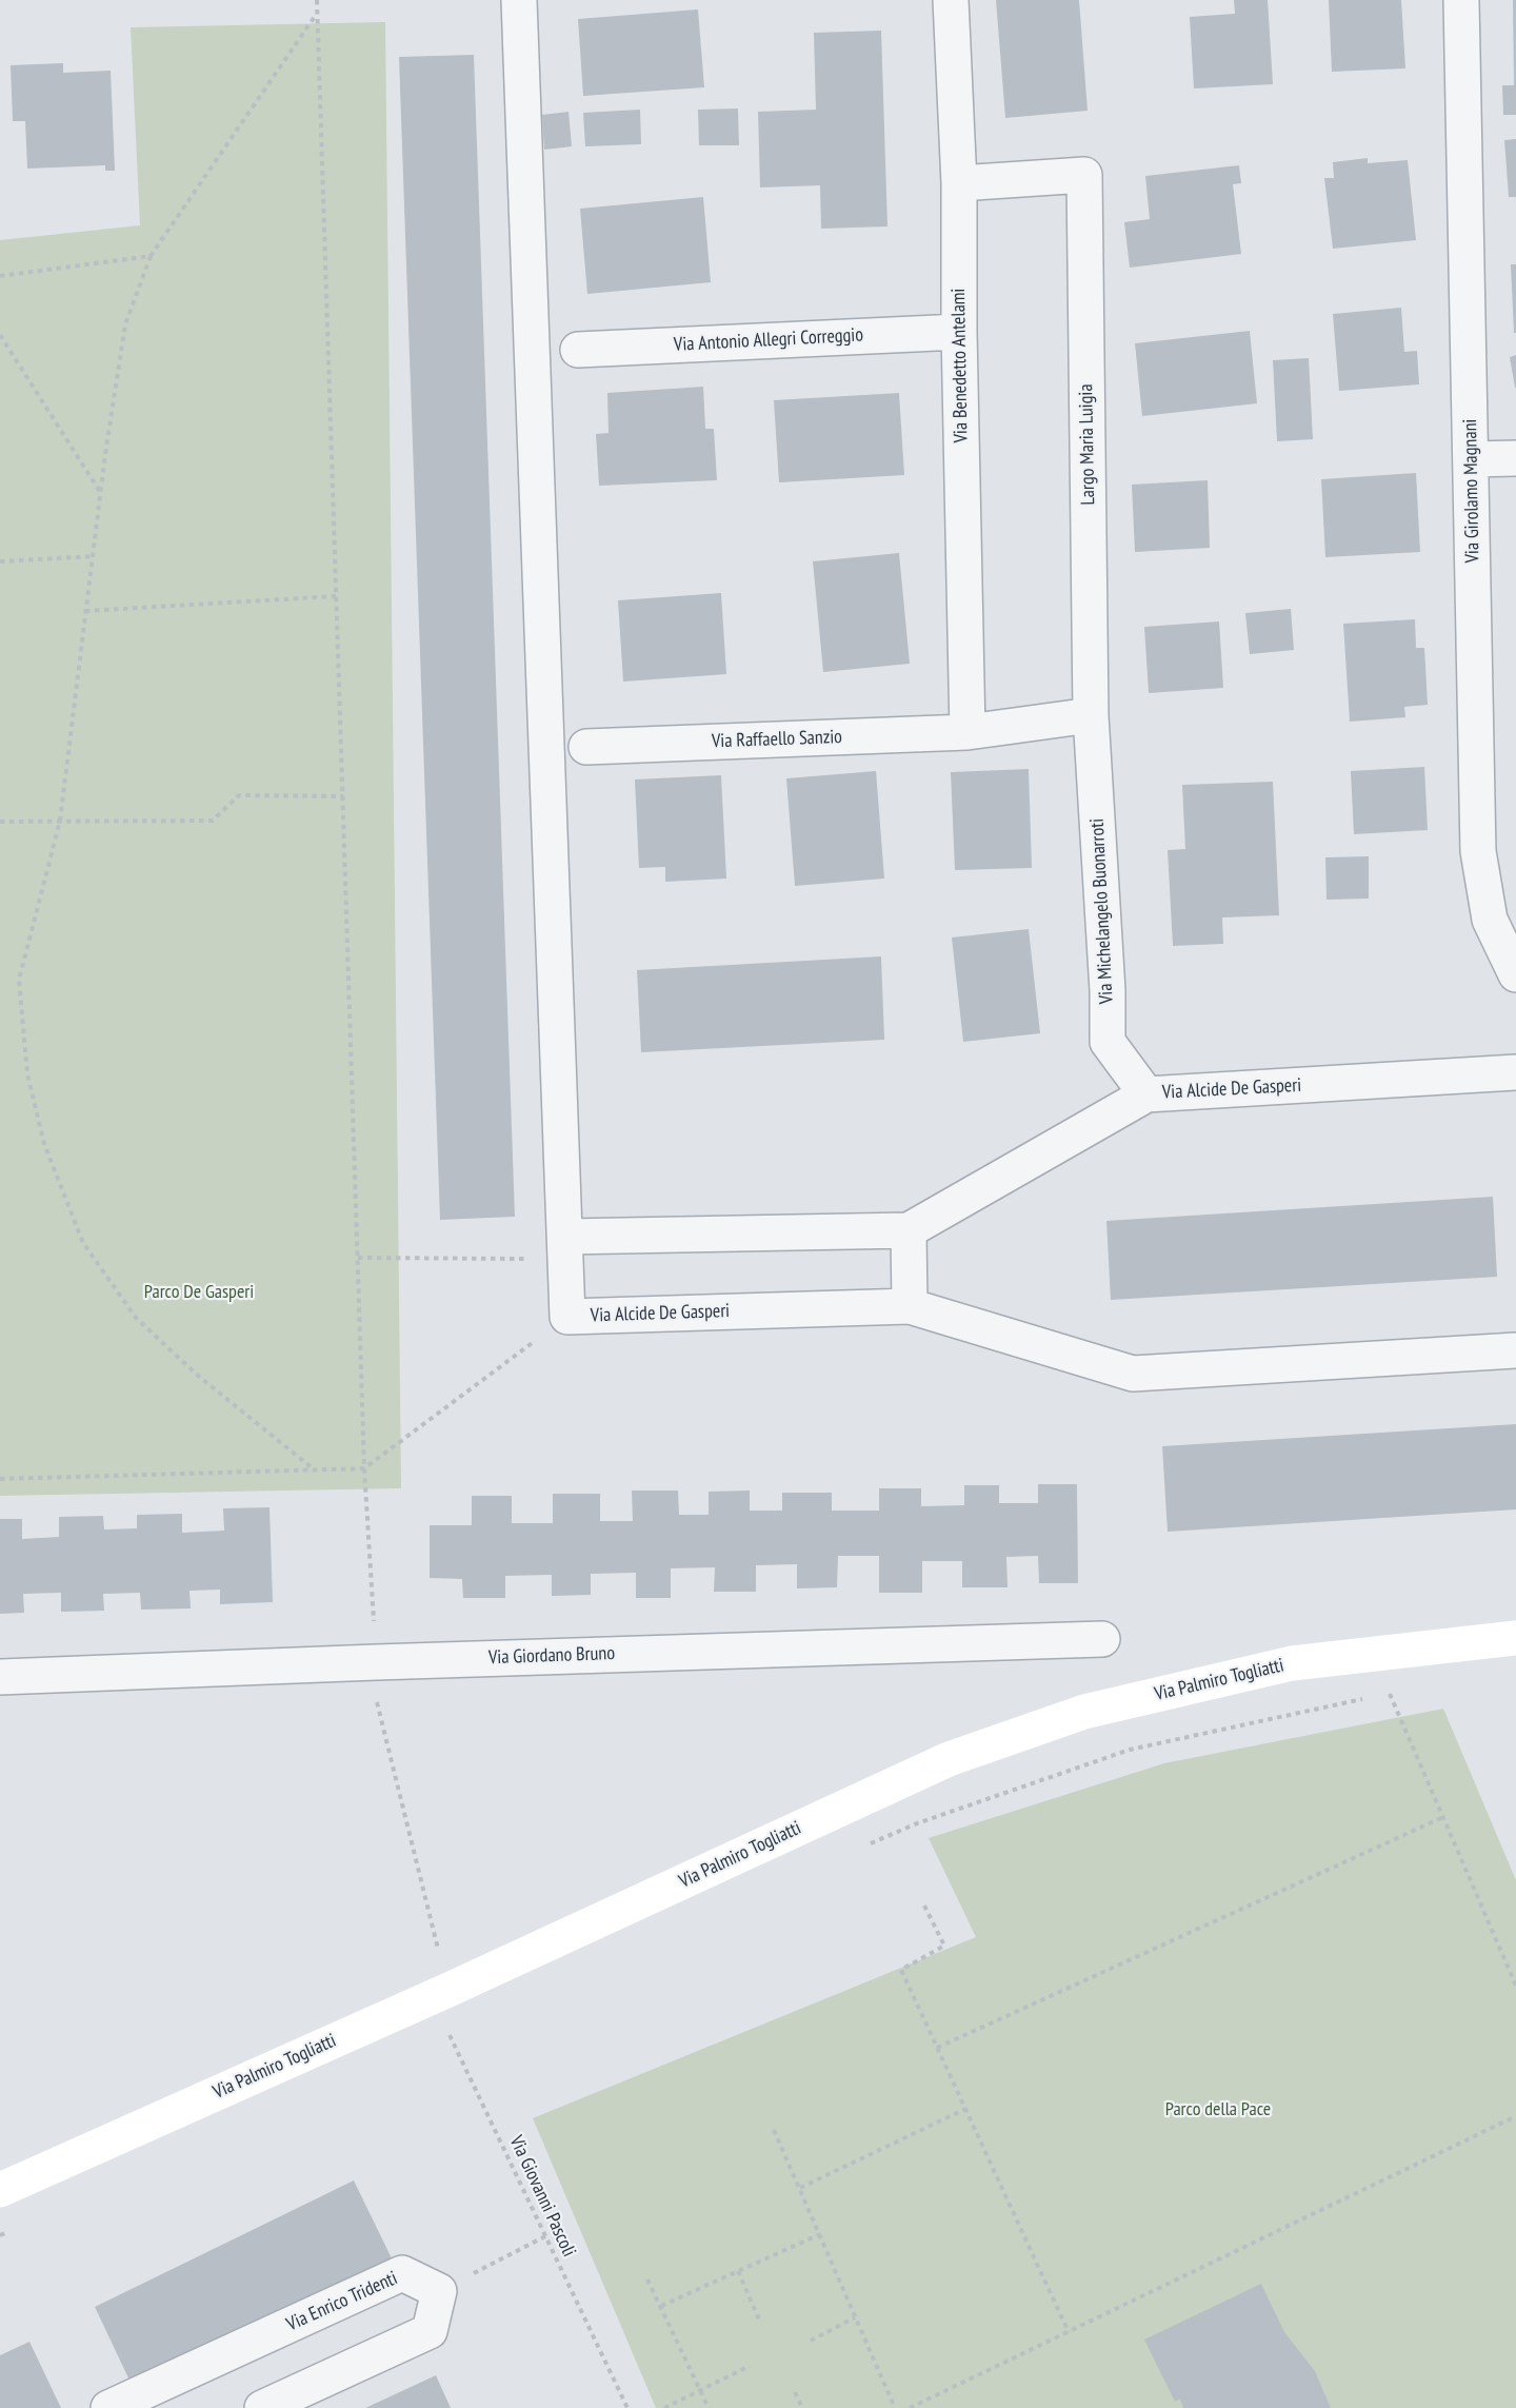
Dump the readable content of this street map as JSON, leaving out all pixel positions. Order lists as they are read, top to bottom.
{
  "streets": {
    "street": [
      "Via Antonio Allegri Correggio",
      "Via Benedetto Antelami",
      "Largo Maria Luigia",
      "Via Girolamo Magnani",
      "Via Raffaello Sanzio",
      "Via Michelangelo Buonarroti",
      "Via Alcide De Gasperi",
      "Via Giordano Bruno",
      "Via Palmiro Togliatti",
      "Via Enrico Tridenti"
    ],
    "path": ["Via Giovanni Pascoli"]
  },
  "crossings": [
    ["Via Antonio Allegri Correggio", "Via Benedetto Antelami"],
    ["Via Benedetto Antelami", "Largo Maria Luigia"],
    ["Via Benedetto Antelami", "Via Raffaello Sanzio"],
    ["Largo Maria Luigia", "Via Michelangelo Buonarroti"],
    ["Via Michelangelo Buonarroti", "Via Alcide De Gasperi"],
    ["Via Giordano Bruno", "Via Giovanni Pascoli"],
    ["Via Palmiro Togliatti", "Via Giovanni Pascoli"]
  ],
  "parks": ["Parco De Gasperi", "Parco della Pace"]
}
